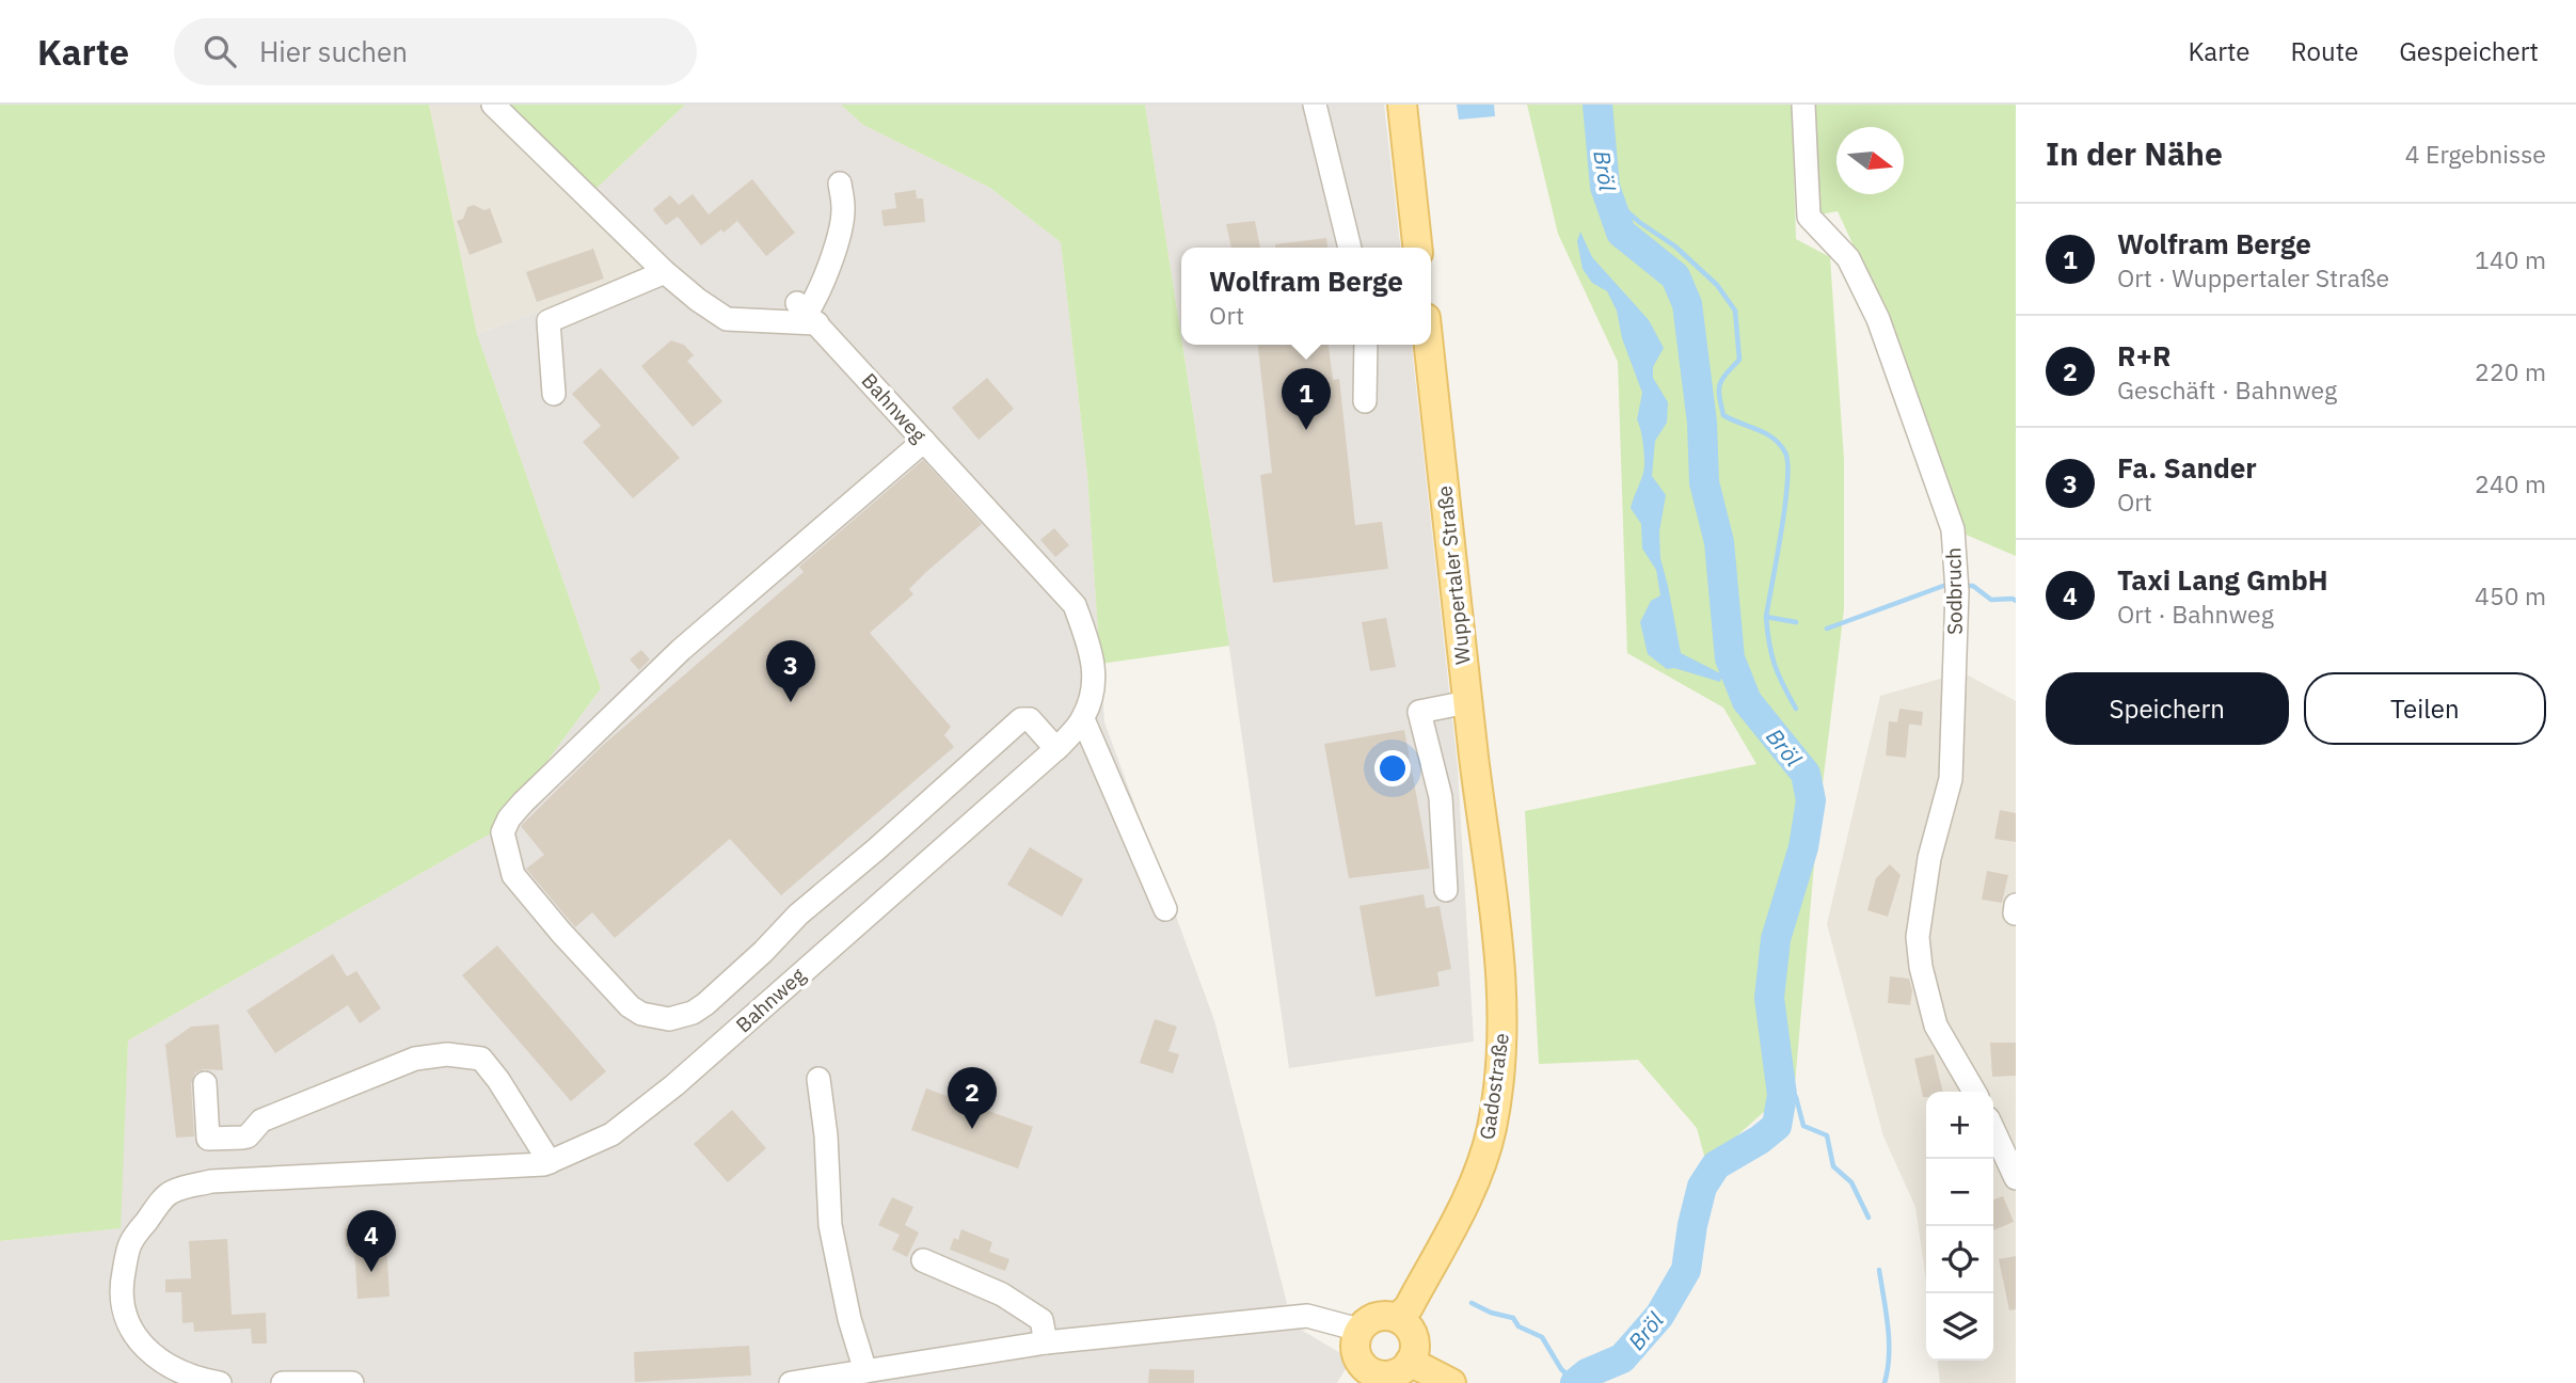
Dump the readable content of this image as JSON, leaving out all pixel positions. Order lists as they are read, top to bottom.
{
  "streets": {
    "main road": ["Wuppertaler Straße", "Gadostraße"],
    "street": ["Bahnweg", "Sodbruch"]
  },
  "crossings": [
    ["Wuppertaler Straße", "Gadostraße"]
  ],
  "water": ["Bröl"],
  "north": "right",
  "page": {
    "header": "Karte",
    "search": "Hier suchen",
    "nav": ["Karte", "Route", "Gespeichert"],
    "heading": ["In der Nähe", "4 Ergebnisse"],
    "list": [
      {
        "mark": "1",
        "name": "Wolfram Berge",
        "note": "Ort · Wuppertaler Straße",
        "value": "140 m"
      },
      {
        "mark": "2",
        "name": "R+R",
        "note": "Geschäft · Bahnweg",
        "value": "220 m"
      },
      {
        "mark": "3",
        "name": "Fa. Sander",
        "note": "Ort",
        "value": "240 m"
      },
      {
        "mark": "4",
        "name": "Taxi Lang GmbH",
        "note": "Ort · Bahnweg",
        "value": "450 m"
      }
    ],
    "popup": ["Wolfram Berge", "Ort"],
    "pins": [
      "1",
      "3",
      "2",
      "4"
    ],
    "buttons": ["Speichern", "Teilen"],
    "map_buttons": ["+", "−"]
  }
}
